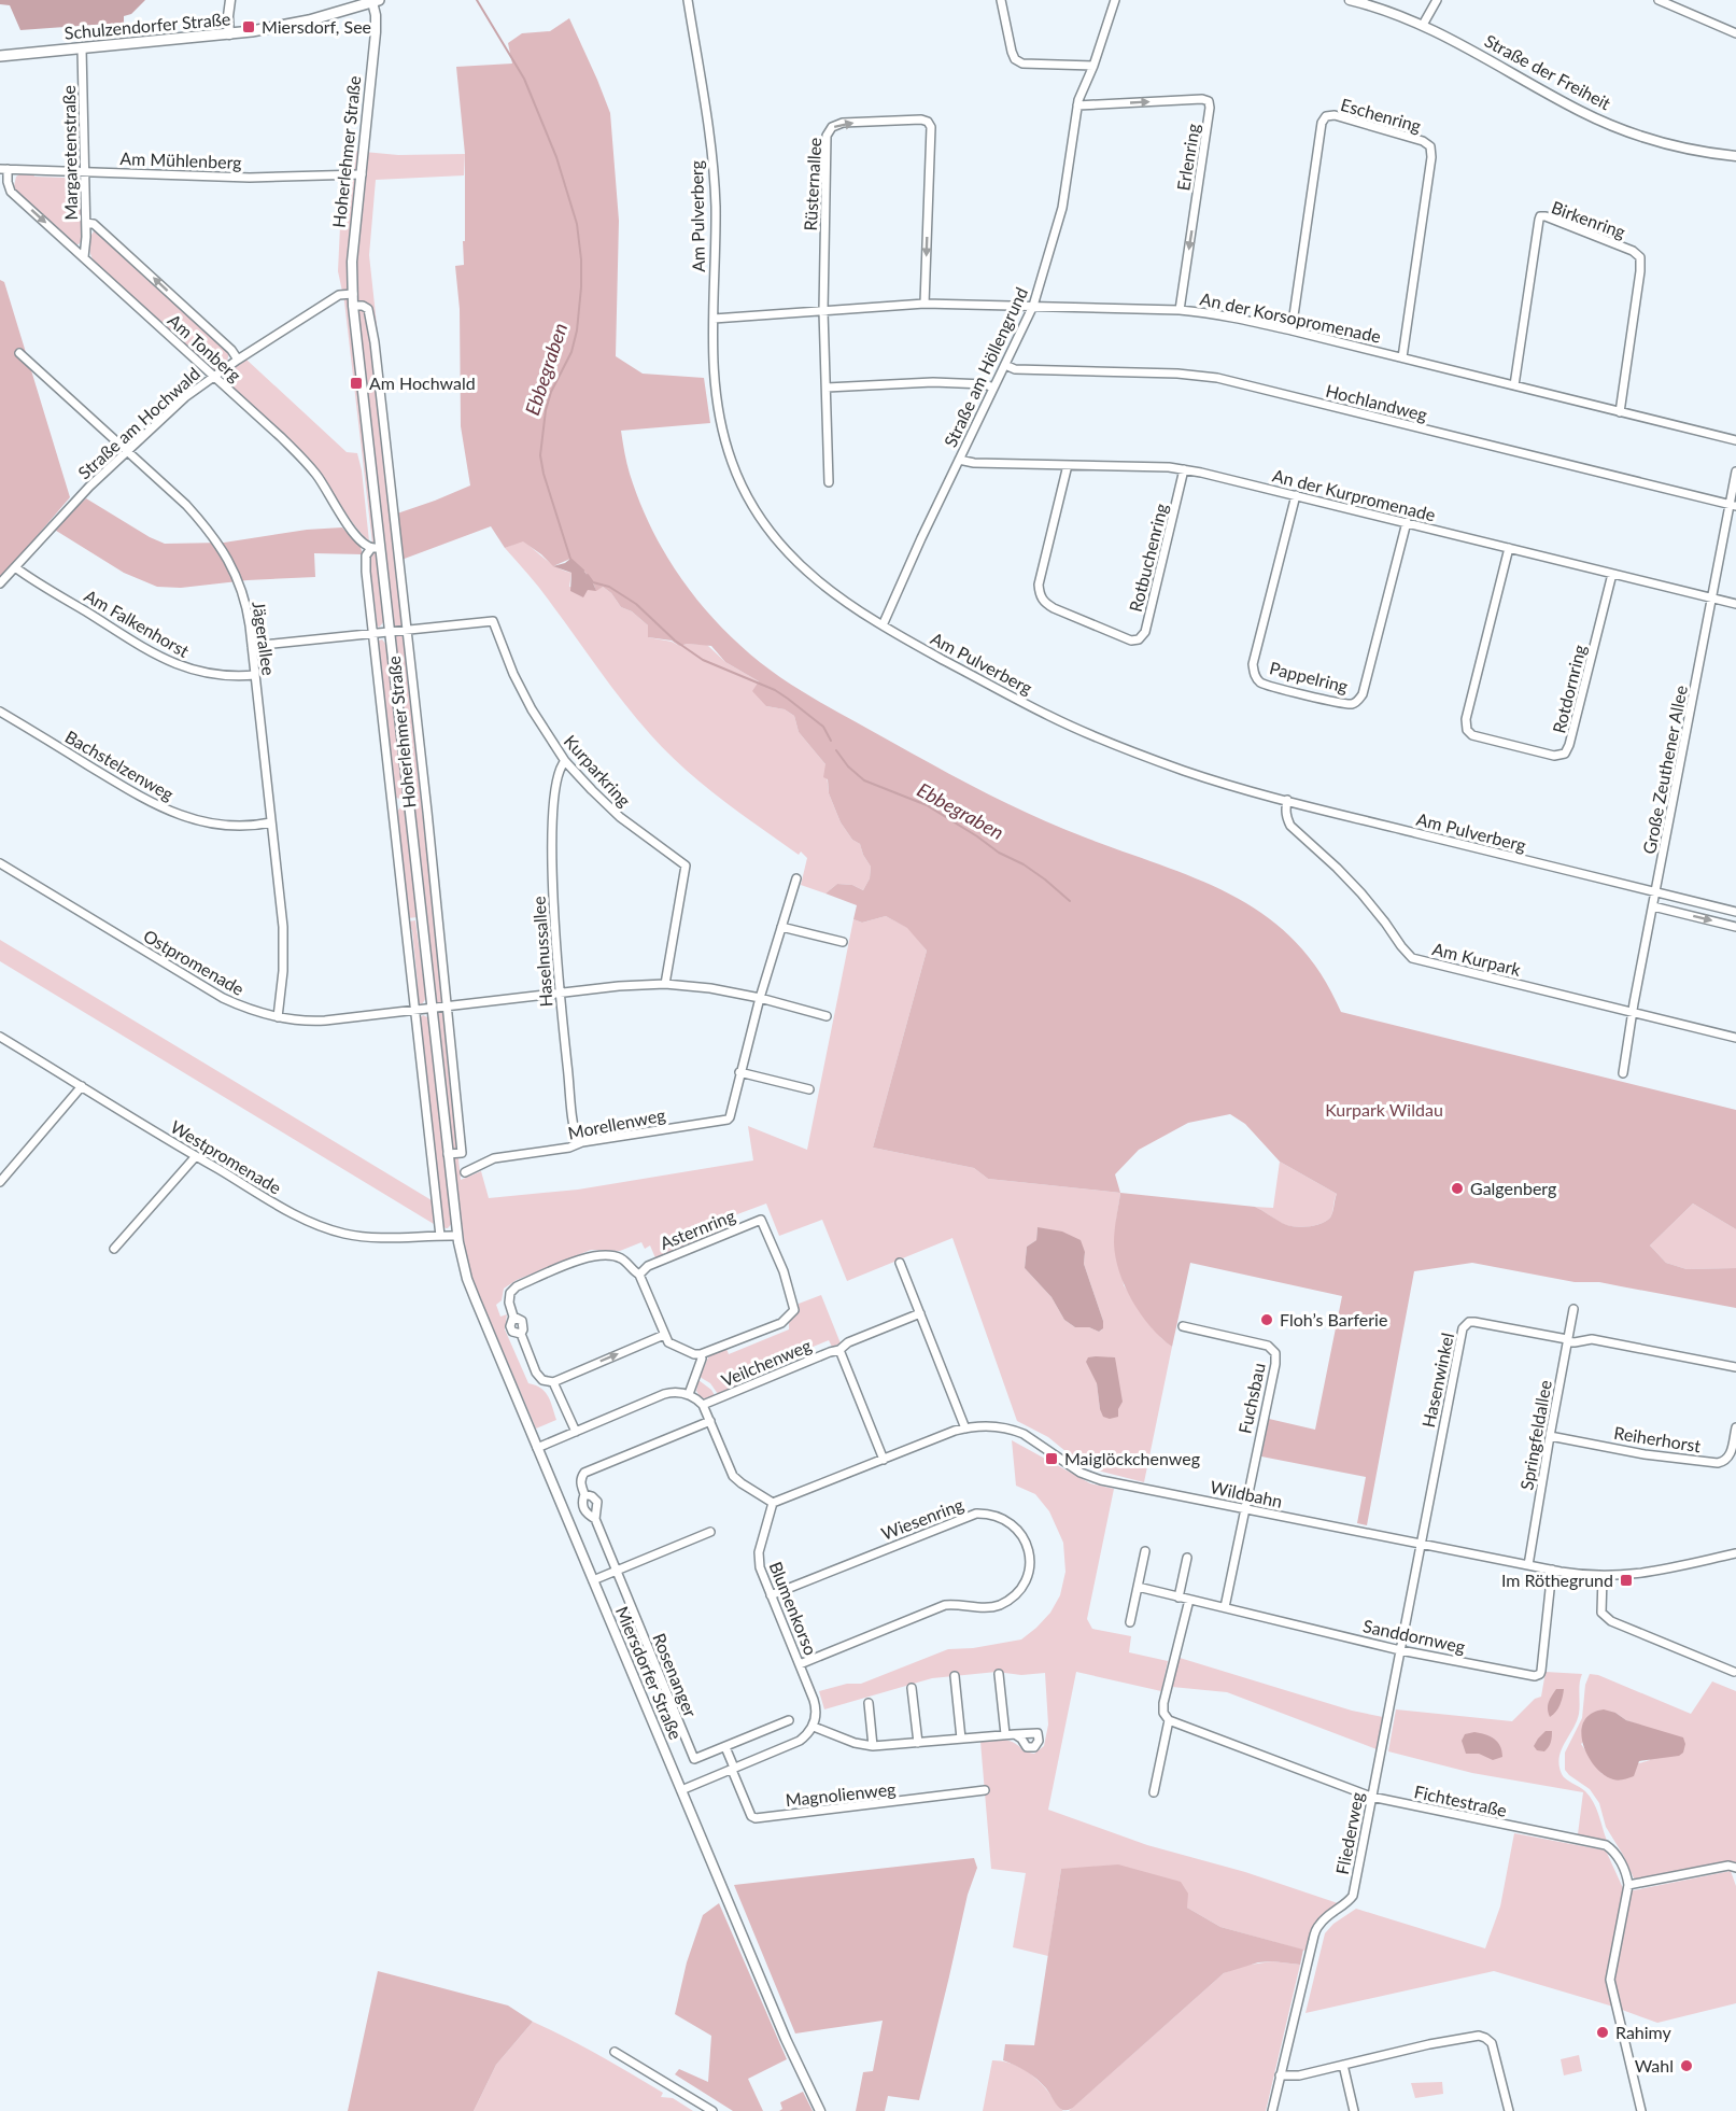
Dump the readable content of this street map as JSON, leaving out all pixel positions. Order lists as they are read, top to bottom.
{
  "streets": {
    "main road": ["Schulzendorfer Straße"],
    "street": [
      "Straße der Freiheit",
      "Eschenring",
      "Hoherlehmer Straße",
      "Margaretenstraße",
      "Erlenring",
      "Am Mühlenberg",
      "Rüsternallee",
      "Am Pulverberg",
      "Birkenring",
      "An der Korsopromenade",
      "Am Tonberg",
      "Straße am Höllengrund",
      "Hochlandweg",
      "Straße am Hochwald",
      "An der Kurpromenade",
      "Rotbuchenring",
      "Am Falkenhorst",
      "Jägerallee",
      "Pappelring",
      "Rotdornring",
      "Bachstelzenweg",
      "Große Zeuthener Allee",
      "Kurparkring",
      "Haselnussallee",
      "Am Kurpark",
      "Ostpromenade",
      "Morellenweg",
      "Westpromenade",
      "Asternring",
      "Veilchenweg",
      "Hasenwinkel",
      "Fuchsbau",
      "Springfeldallee",
      "Reiherhorst",
      "Wildbahn",
      "Wiesenring",
      "Blumenkorso",
      "Sanddornweg",
      "Miersdorfer Straße",
      "Rosenanger",
      "Magnolienweg",
      "Fichtestraße",
      "Fliederweg"
    ]
  },
  "crossings": [
    ["Schulzendorfer Straße", "Hoherlehmer Straße"],
    ["Schulzendorfer Straße", "Margaretenstraße"],
    ["Eschenring", "An der Korsopromenade"],
    ["Hoherlehmer Straße", "Am Mühlenberg"],
    ["Hoherlehmer Straße", "Am Tonberg"],
    ["Hoherlehmer Straße", "Straße am Hochwald"],
    ["Hoherlehmer Straße", "Kurparkring"],
    ["Hoherlehmer Straße", "Ostpromenade"],
    ["Hoherlehmer Straße", "Westpromenade"],
    ["Hoherlehmer Straße", "Miersdorfer Straße"],
    ["Margaretenstraße", "Am Mühlenberg"],
    ["Margaretenstraße", "Am Tonberg"],
    ["Erlenring", "An der Korsopromenade"],
    ["Erlenring", "Straße am Höllengrund"],
    ["Am Mühlenberg", "Am Tonberg"],
    ["Rüsternallee", "An der Korsopromenade"],
    ["Am Pulverberg", "An der Korsopromenade"],
    ["Am Pulverberg", "Straße am Höllengrund"],
    ["Am Pulverberg", "Große Zeuthener Allee"],
    ["Am Pulverberg", "Am Kurpark"],
    ["Birkenring", "An der Korsopromenade"],
    ["An der Korsopromenade", "Straße am Höllengrund"],
    ["Am Tonberg", "Straße am Hochwald"],
    ["Straße am Höllengrund", "Hochlandweg"],
    ["Straße am Höllengrund", "An der Kurpromenade"],
    ["Hochlandweg", "Große Zeuthener Allee"],
    ["Straße am Hochwald", "Am Falkenhorst"],
    ["Straße am Hochwald", "Jägerallee"],
    ["An der Kurpromenade", "Rotbuchenring"],
    ["An der Kurpromenade", "Pappelring"],
    ["An der Kurpromenade", "Rotdornring"],
    ["An der Kurpromenade", "Große Zeuthener Allee"],
    ["Am Falkenhorst", "Jägerallee"],
    ["Jägerallee", "Bachstelzenweg"],
    ["Jägerallee", "Ostpromenade"],
    ["Große Zeuthener Allee", "Am Kurpark"],
    ["Kurparkring", "Haselnussallee"],
    ["Kurparkring", "Ostpromenade"],
    ["Haselnussallee", "Ostpromenade"],
    ["Haselnussallee", "Morellenweg"],
    ["Ostpromenade", "Morellenweg"],
    ["Westpromenade", "Miersdorfer Straße"],
    ["Veilchenweg", "Wildbahn"],
    ["Hasenwinkel", "Springfeldallee"],
    ["Hasenwinkel", "Wildbahn"],
    ["Hasenwinkel", "Fliederweg"],
    ["Fuchsbau", "Wildbahn"],
    ["Springfeldallee", "Reiherhorst"],
    ["Springfeldallee", "Wildbahn"],
    ["Wildbahn", "Blumenkorso"],
    ["Wildbahn", "Sanddornweg"],
    ["Wildbahn", "Fliederweg"],
    ["Wiesenring", "Blumenkorso"],
    ["Sanddornweg", "Fliederweg"],
    ["Fichtestraße", "Fliederweg"]
  ],
  "water": ["Ebbegraben"],
  "parks": ["Kurpark Wildau"],
  "places": {
    "transit": [
      "Miersdorf, See",
      "Am Hochwald",
      "Maiglöckchenweg",
      "Im Röthegrund"
    ],
    "other": [
      "Galgenberg",
      "Floh’s Barferie",
      "Rahimy",
      "Wahl"
    ]
  }
}
